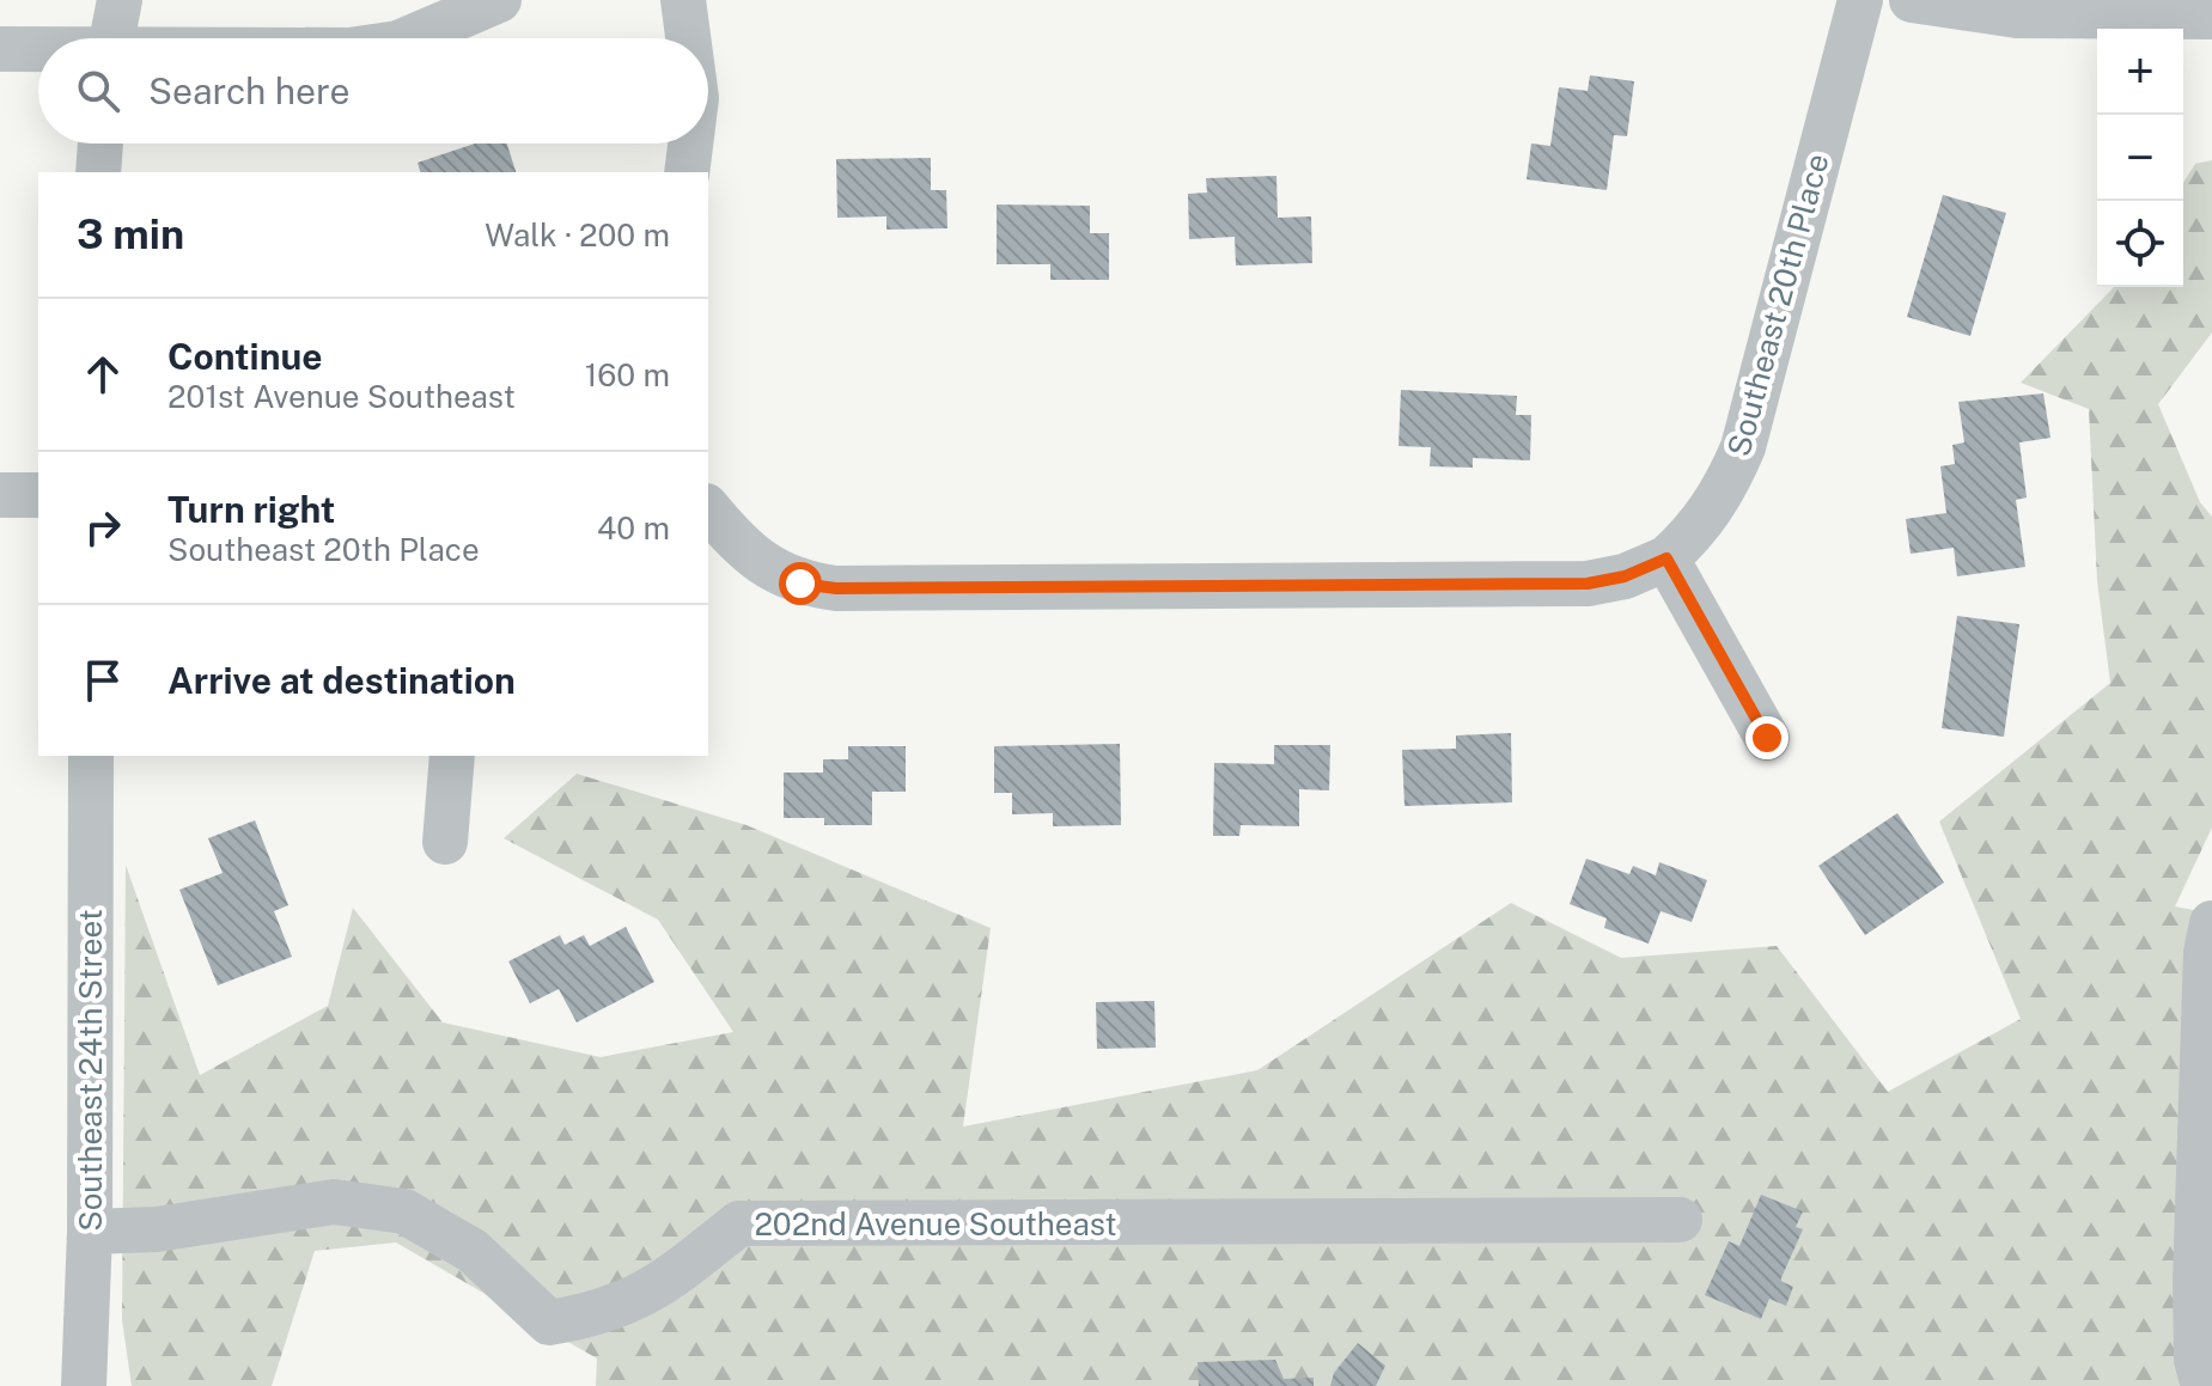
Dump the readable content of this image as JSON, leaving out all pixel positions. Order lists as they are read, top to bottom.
{
  "streets": {
    "street": ["Southeast 20th Place", "Southeast 24th Street", "202nd Avenue Southeast"]
  },
  "crossings": [
    ["Southeast 24th Street", "202nd Avenue Southeast"]
  ],
  "page": {
    "map_buttons": ["+", "−"],
    "search": "Search here",
    "heading": ["3 min", "Walk · 200 m"],
    "list": [
      ["Continue", "201st Avenue Southeast", "160 m"],
      ["Turn right", "Southeast 20th Place", "40 m"],
      "Arrive at destination"
    ]
  }
}
